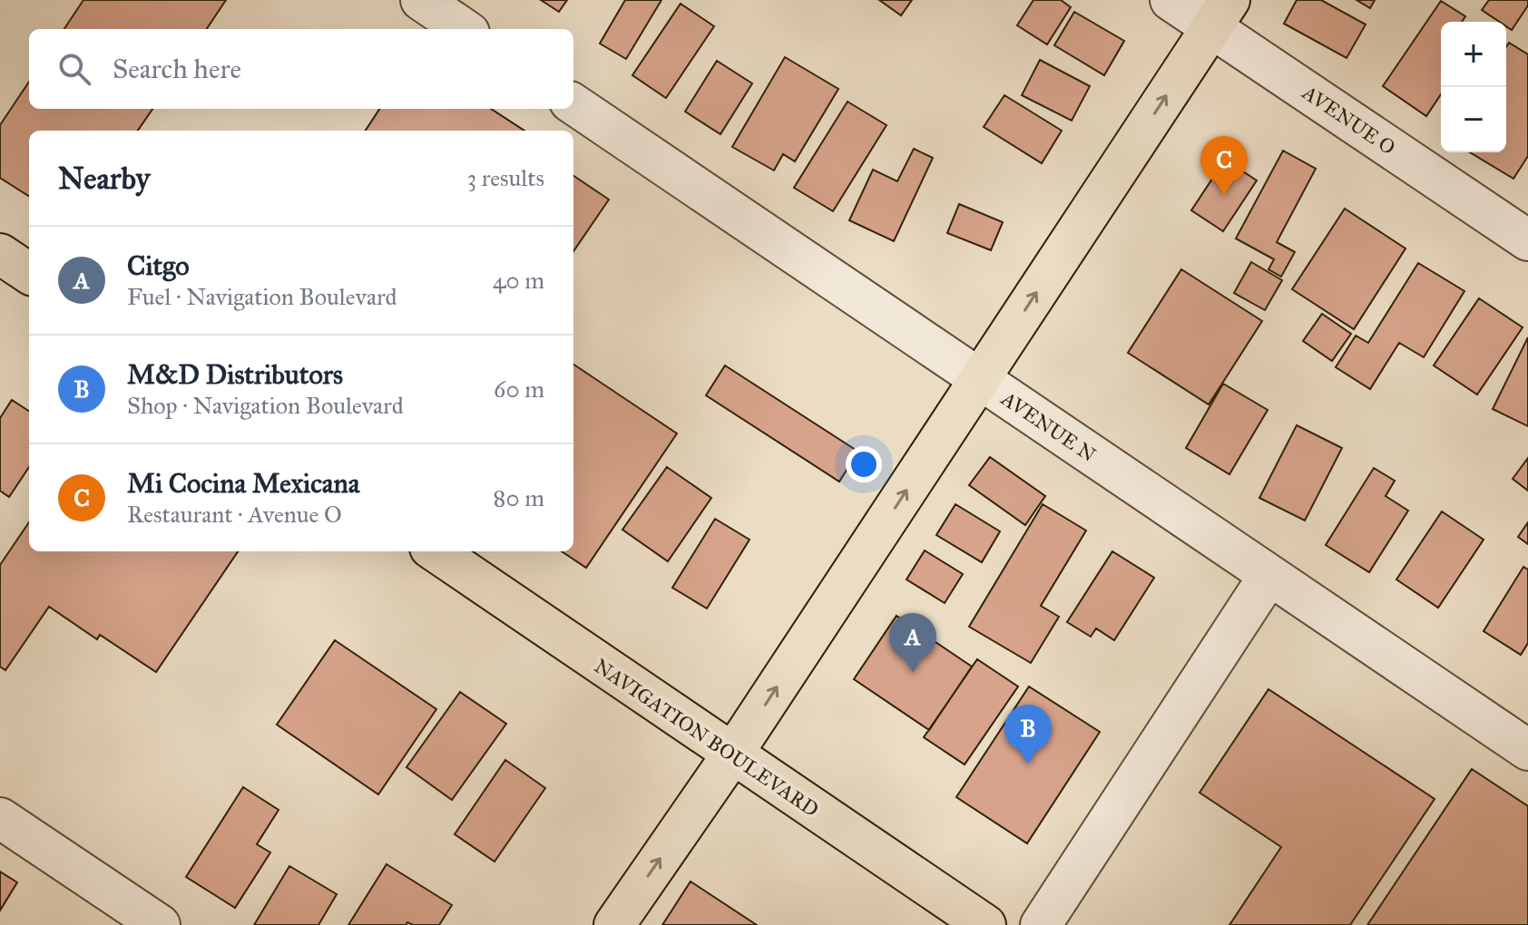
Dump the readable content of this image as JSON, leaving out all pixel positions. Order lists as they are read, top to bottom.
{
  "streets": {
    "main road": ["NAVIGATION BOULEVARD"],
    "street": ["AVENUE O", "AVENUE N"]
  },
  "page": {
    "map_buttons": ["+", "−"],
    "search": "Search here",
    "heading": ["Nearby", "3 results"],
    "pins": ["C", "A", "B"],
    "list": [
      {
        "mark": "A",
        "name": "Citgo",
        "note": "Fuel · Navigation Boulevard",
        "value": "40 m"
      },
      {
        "mark": "B",
        "name": "M&D Distributors",
        "note": "Shop · Navigation Boulevard",
        "value": "60 m"
      },
      {
        "mark": "C",
        "name": "Mi Cocina Mexicana",
        "note": "Restaurant · Avenue O",
        "value": "80 m"
      }
    ]
  }
}
